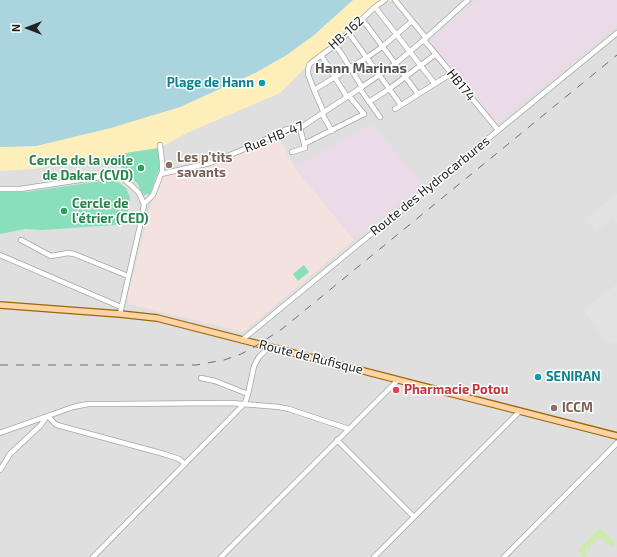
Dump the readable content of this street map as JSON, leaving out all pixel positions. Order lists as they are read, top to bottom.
{
  "streets": {
    "main road": ["Route de Rufisque"],
    "street": [
      "HB-162",
      "HB174",
      "Rue HB-47",
      "Route des Hydrocarbures"
    ]
  },
  "crossings": [
    ["HB-162", "Rue HB-47"],
    ["HB174", "Rue HB-47"],
    ["HB174", "Route des Hydrocarbures"],
    ["Route des Hydrocarbures", "Route de Rufisque"]
  ],
  "districts": ["Hann Marinas"],
  "places": [
    "Plage de Hann",
    "Les p'tits savants",
    "Cercle de la voile de Dakar (CVD)",
    "Cercle de l'étrier (CED)",
    "SENIRAN",
    "Pharmacie Potou",
    "ICCM"
  ],
  "north": "left"
}
